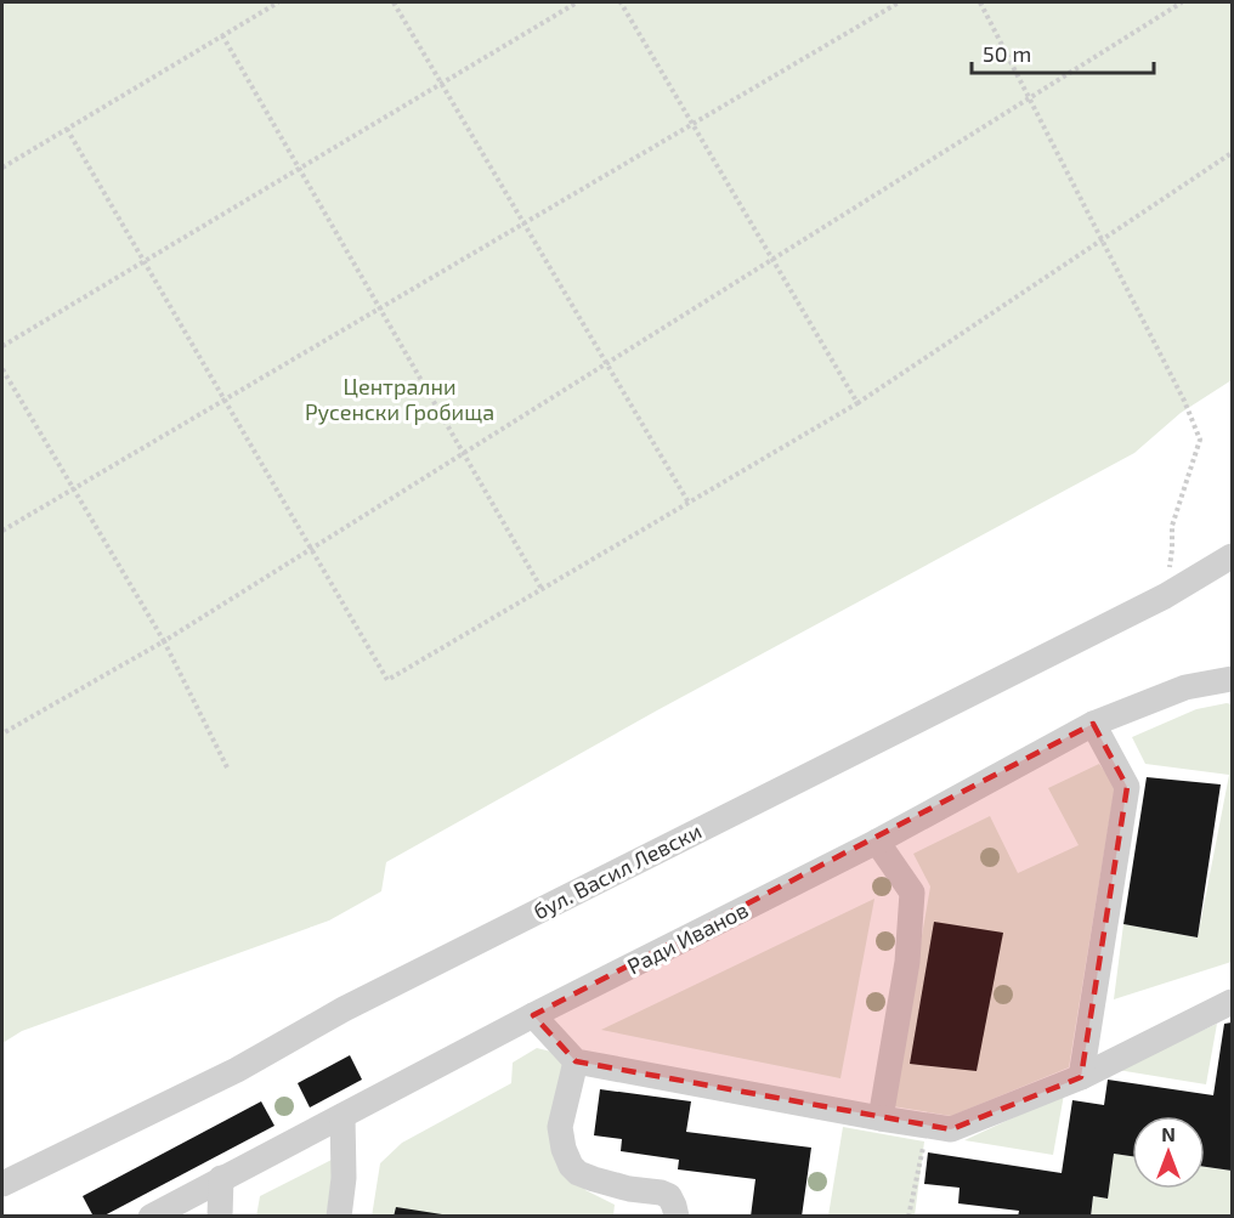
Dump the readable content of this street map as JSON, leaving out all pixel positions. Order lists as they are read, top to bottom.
{
  "streets": {
    "street": ["бул. Васил Левски", "Ради Иванов"]
  },
  "parks": ["Централни Русенски Гробища"],
  "scale_bar": "50 m",
  "north": "top"
}
